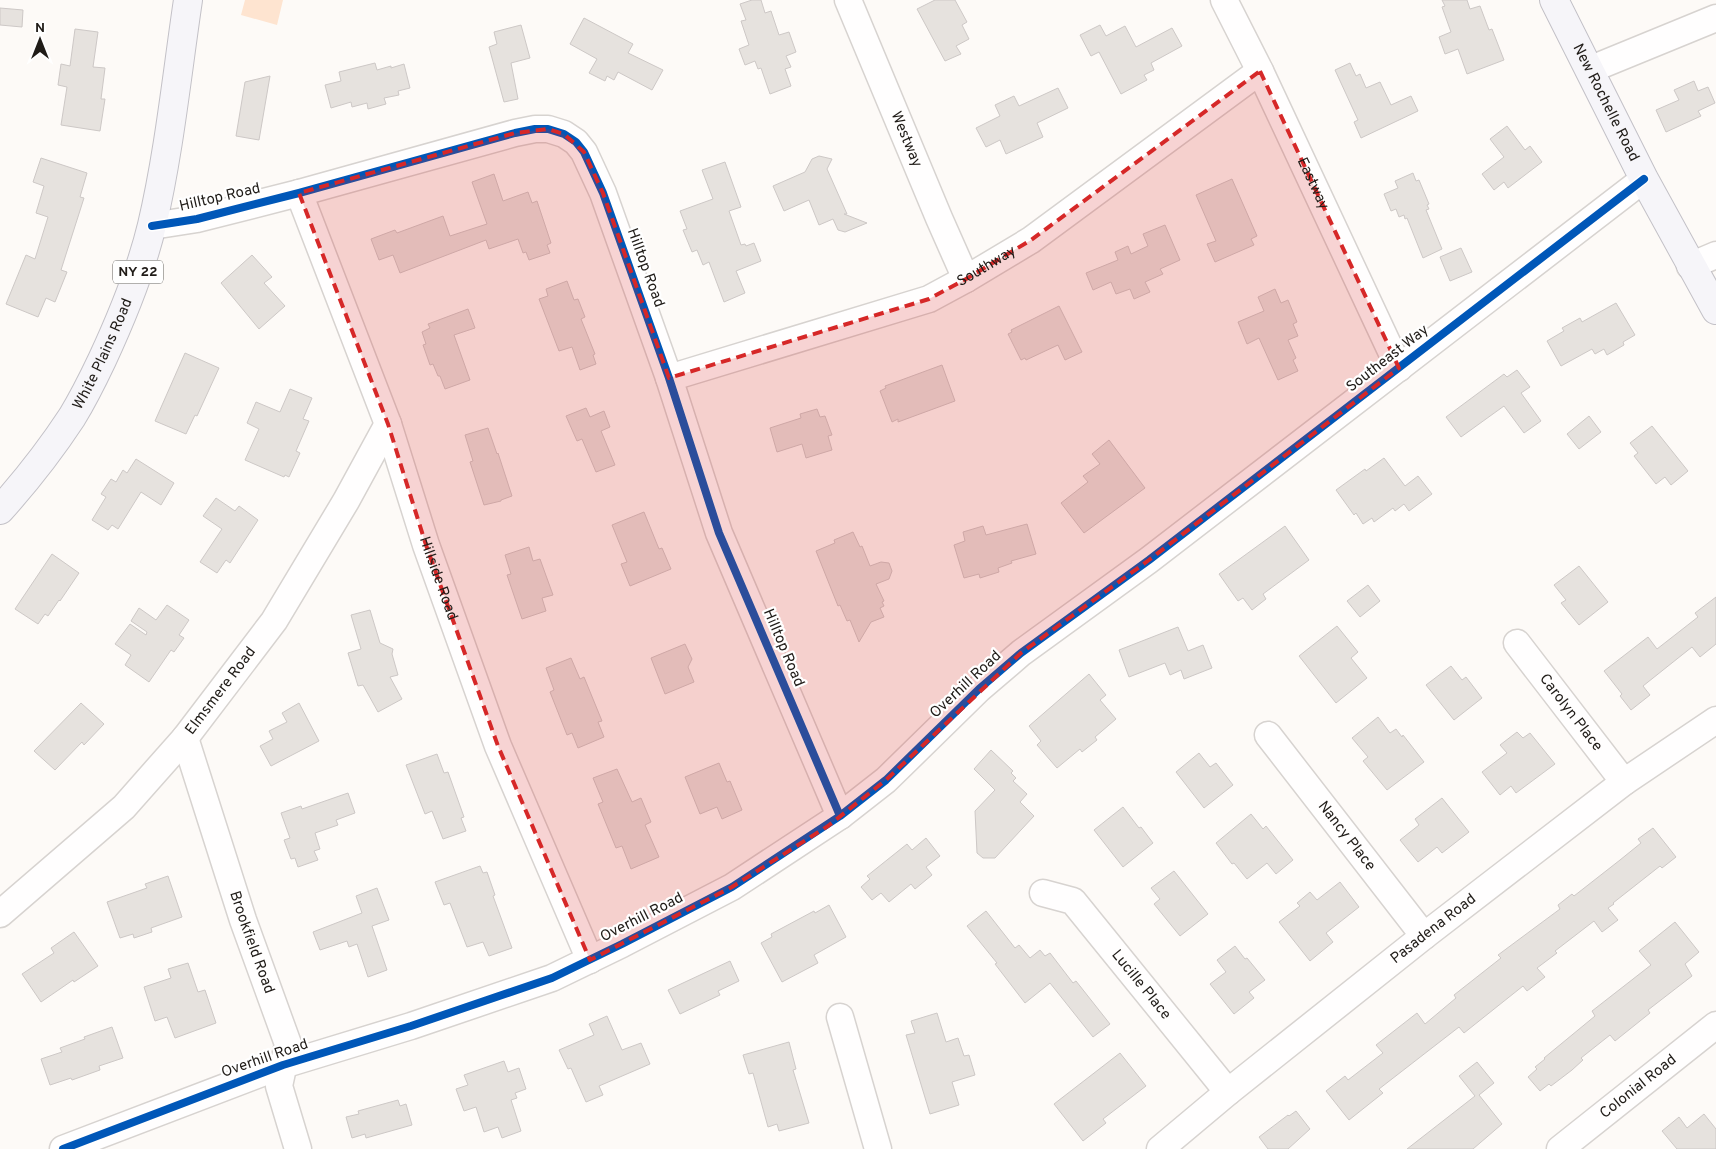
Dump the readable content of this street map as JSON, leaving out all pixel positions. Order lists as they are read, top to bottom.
{
  "streets": {
    "main road": ["New Rochelle Road", "NY 22", "White Plains Road"],
    "street": [
      "Westway",
      "Eastway",
      "Hilltop Road",
      "Southway",
      "Southeast Way",
      "Hillside Road",
      "Overhill Road",
      "Elmsmere Road",
      "Carolyn Place",
      "Nancy Place",
      "Pasadena Road",
      "Brookfield Road",
      "Lucille Place",
      "Colonial Road"
    ]
  },
  "crossings": [
    ["New Rochelle Road", "Southeast Way"],
    ["Westway", "Southway"],
    ["Eastway", "Southway"],
    ["Eastway", "Southeast Way"],
    ["Hilltop Road", "Southway"],
    ["Hilltop Road", "White Plains Road"],
    ["Hilltop Road", "Hillside Road"],
    ["Hilltop Road", "Overhill Road"],
    ["Southeast Way", "Overhill Road"],
    ["Hillside Road", "Overhill Road"],
    ["Hillside Road", "Elmsmere Road"],
    ["Overhill Road", "Brookfield Road"],
    ["Elmsmere Road", "Brookfield Road"],
    ["Carolyn Place", "Pasadena Road"],
    ["Nancy Place", "Pasadena Road"],
    ["Pasadena Road", "Lucille Place"]
  ],
  "north": "top"
}
